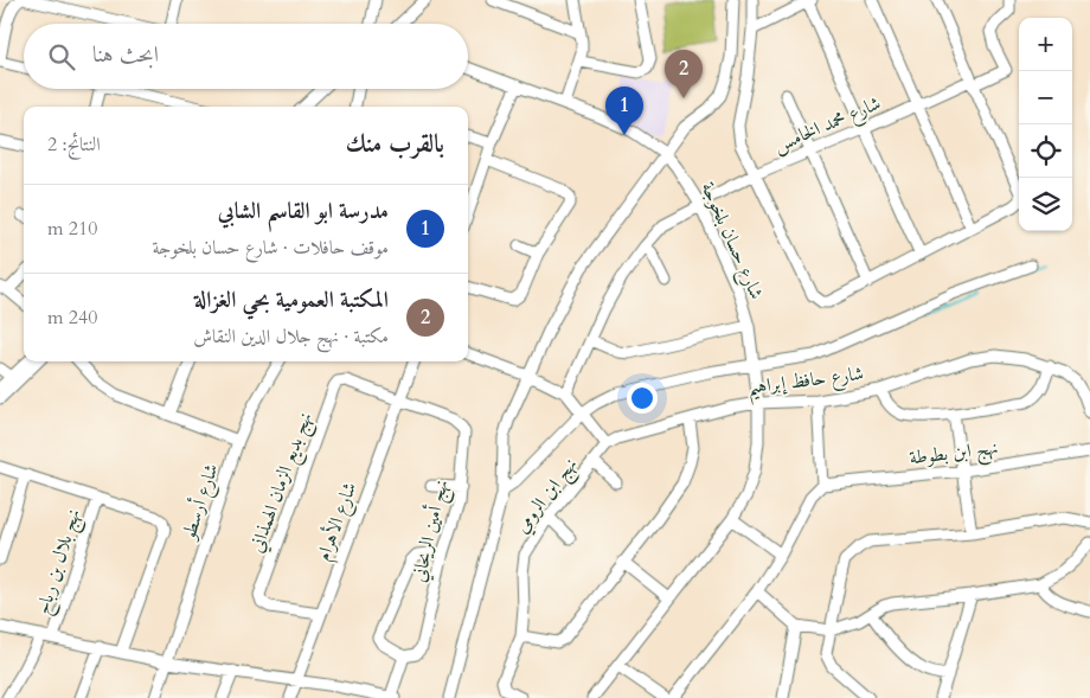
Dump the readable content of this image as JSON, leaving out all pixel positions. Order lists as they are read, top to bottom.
{
  "streets": {
    "street": [
      "شارع محمد الخامس",
      "شارع حسان بلخوجة",
      "شارع حافظ إبراهيم",
      "نهج ابن بطوطة",
      "نهج بديع الزمان الهمذاني",
      "نهج ابن الرومي",
      "شارع أرسطو",
      "شارع الأهرام",
      "نهج أمين الريحاني",
      "نهج بلال بن رباح"
    ]
  },
  "crossings": [
    ["شارع محمد الخامس", "شارع حسان بلخوجة"],
    ["شارع حسان بلخوجة", "شارع حافظ إبراهيم"],
    ["شارع حافظ إبراهيم", "نهج ابن الرومي"],
    ["نهج بديع الزمان الهمذاني", "شارع الأهرام"],
    ["نهج بديع الزمان الهمذاني", "نهج أمين الريحاني"],
    ["شارع الأهرام", "نهج أمين الريحاني"]
  ],
  "page": {
    "map_buttons": ["+", "−"],
    "search": "ابحث هنا",
    "pins": ["2", "1"],
    "heading": ["بالقرب منك", "النتائج: 2"],
    "list": [
      {
        "mark": "1",
        "name": "مدرسة ابو القاسم الشابي",
        "note": "موقف حافلات · شارع حسان بلخوجة",
        "value": "210 m"
      },
      {
        "mark": "2",
        "name": "المكتبة العمومية بحي الغزالة",
        "note": "مكتبة · نهج جلال الدين النقاش",
        "value": "240 m"
      }
    ]
  }
}
